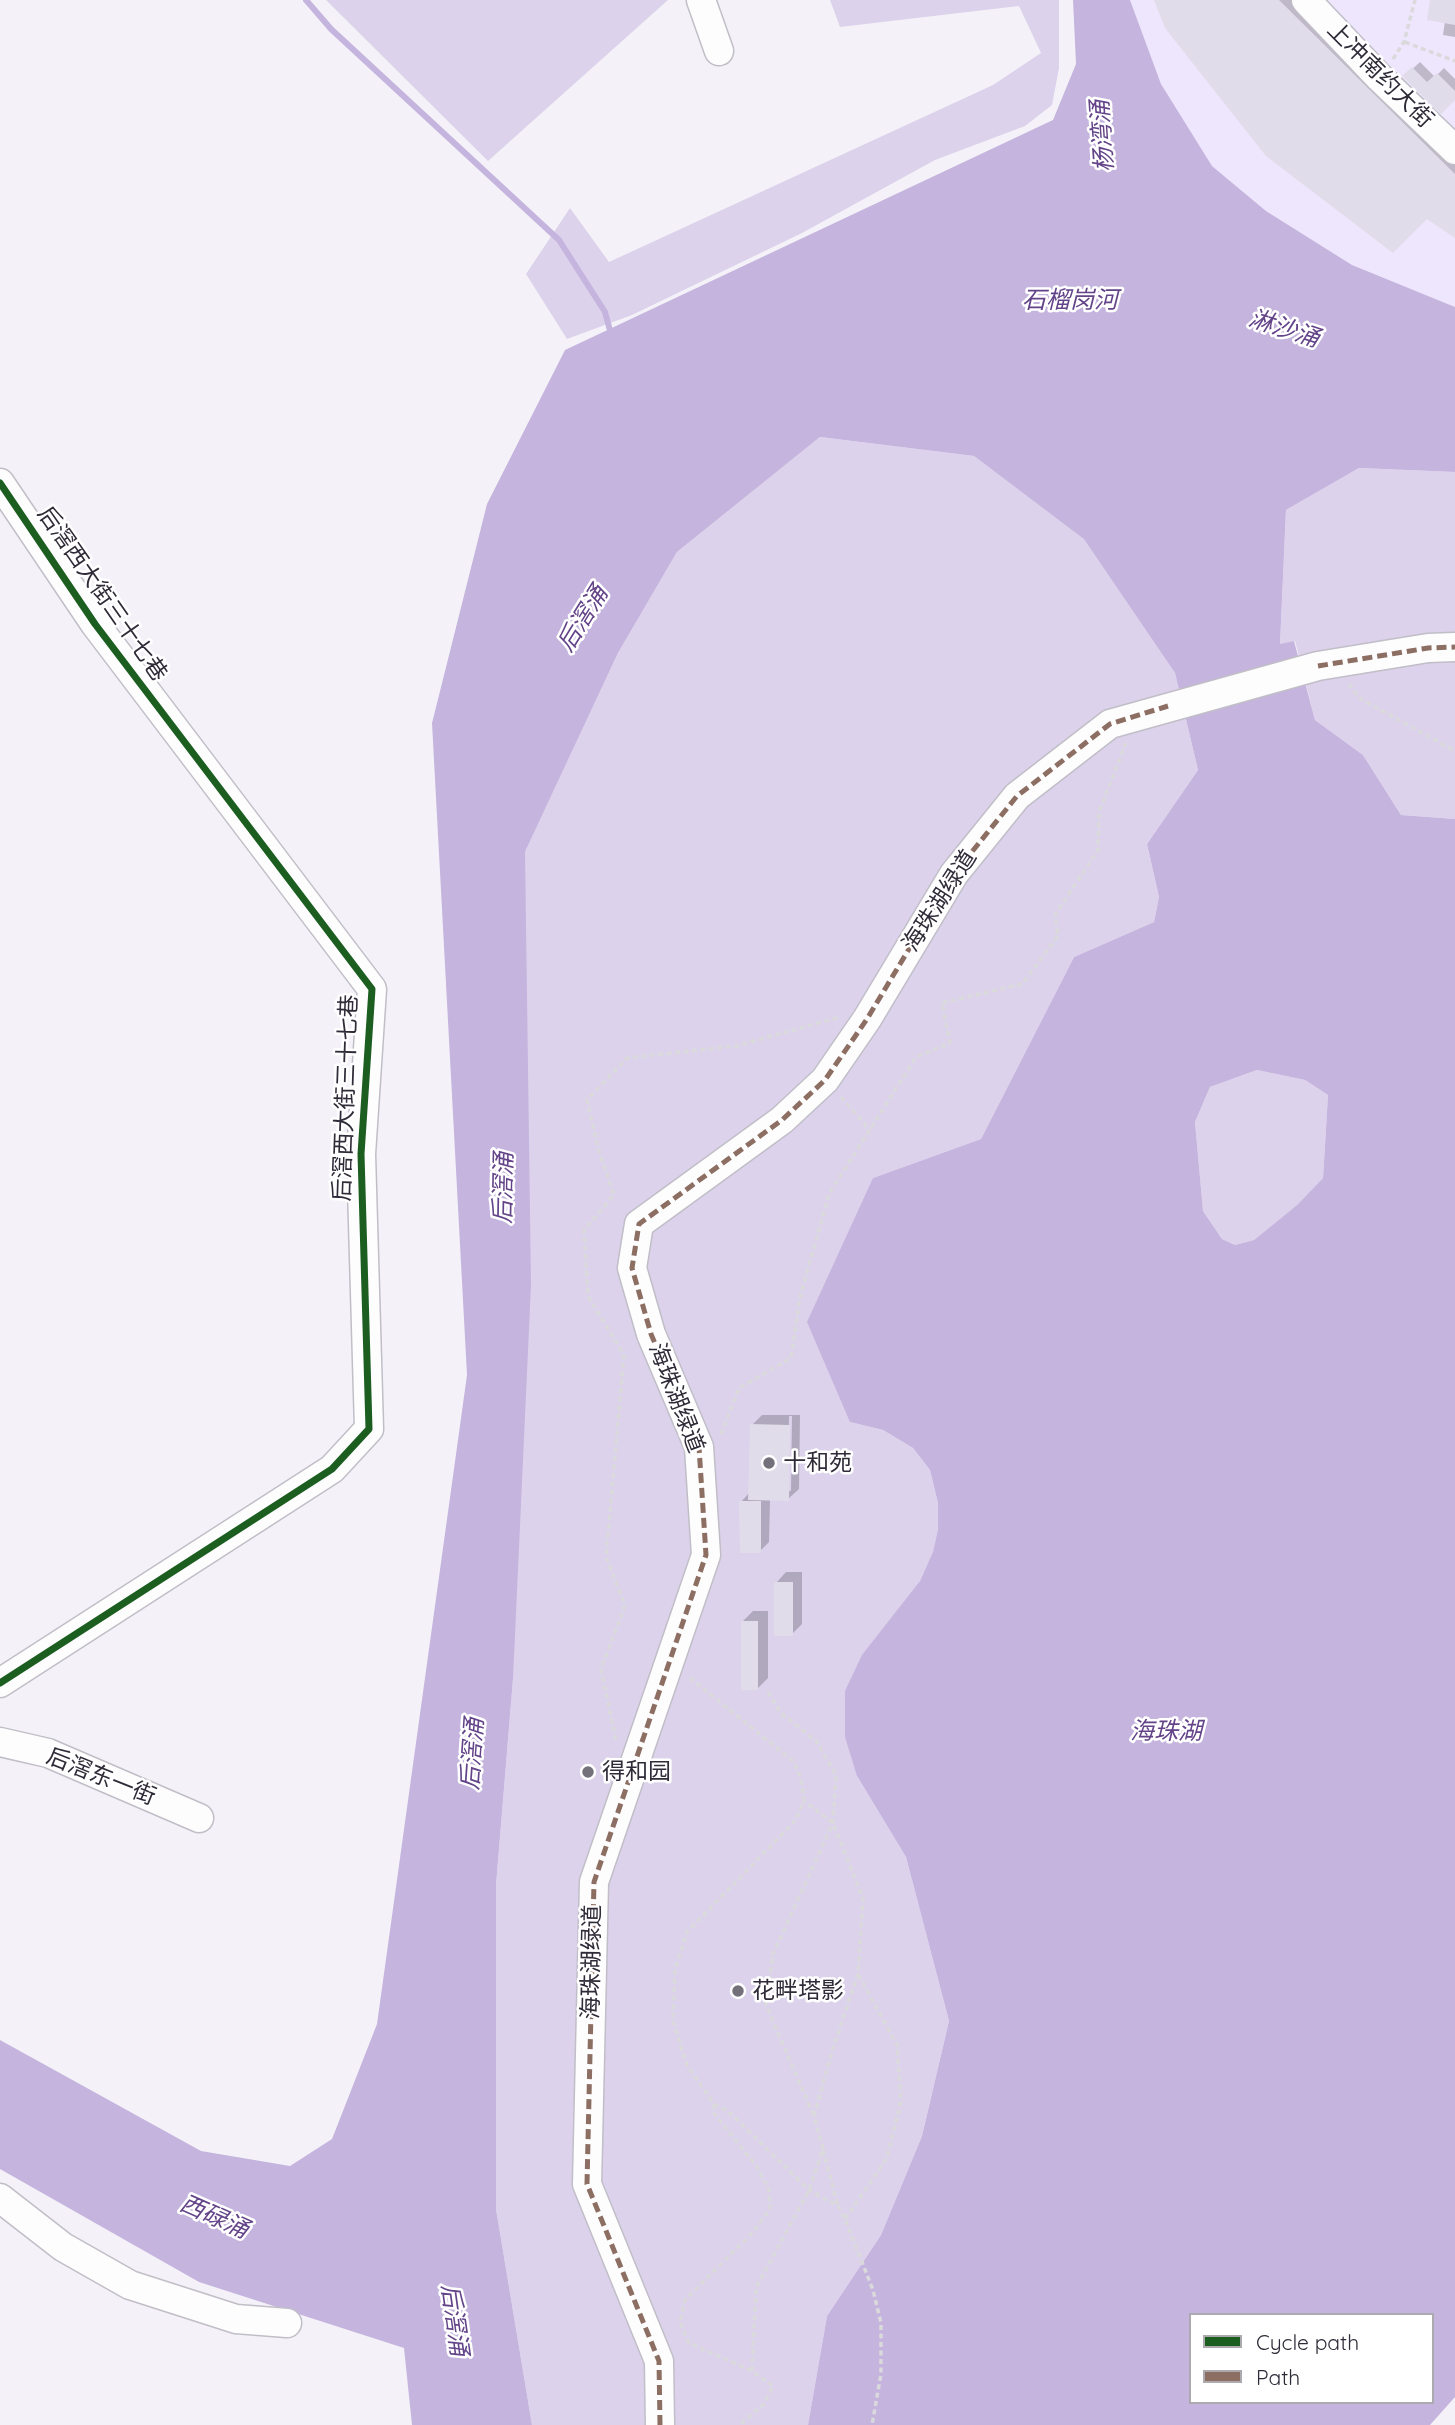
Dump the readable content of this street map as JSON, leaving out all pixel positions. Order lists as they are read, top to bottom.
{
  "streets": {
    "street": [
      "上冲南约大街",
      "后滘西大街三十七巷",
      "海珠湖绿道",
      "后滘东一街"
    ]
  },
  "water": [
    "杨湾涌",
    "石榴岗河",
    "淋沙涌",
    "后滘涌",
    "海珠湖",
    "西碌涌"
  ],
  "places": ["十和苑", "得和园", "花畔塔影"],
  "legend": ["Cycle path", "Path"]
}
